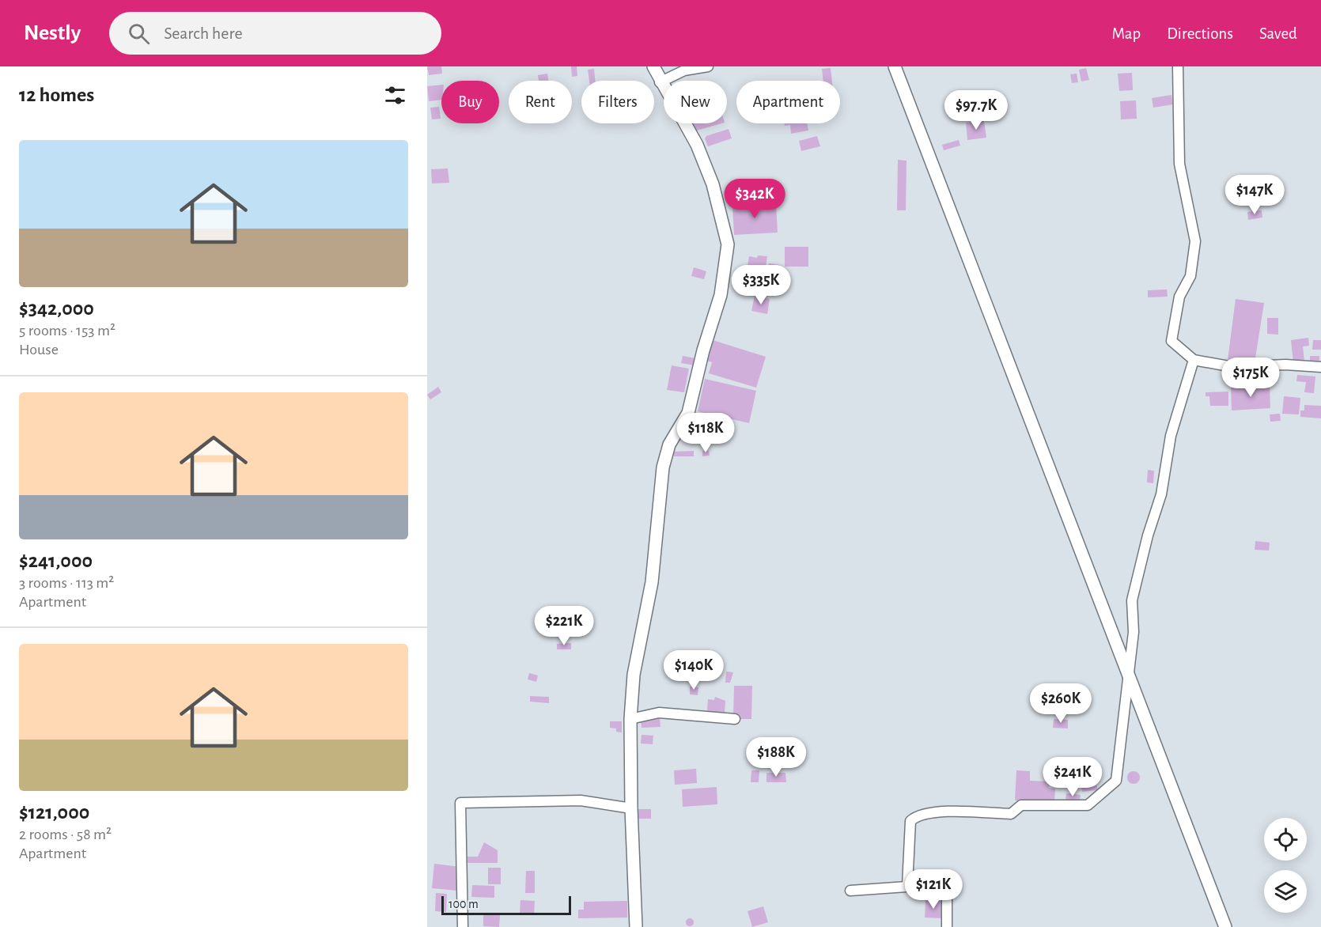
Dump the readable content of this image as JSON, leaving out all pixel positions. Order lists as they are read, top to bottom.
{
  "scale_bar": "100 m",
  "page": {
    "header": "Nestly",
    "search": "Search here",
    "nav": ["Map", "Directions", "Saved"],
    "heading": "12 homes",
    "chip": [
      "Buy",
      "Rent",
      "Filters",
      "New",
      "Apartment"
    ],
    "price": [
      "$97.7K",
      "$147K",
      "$342K",
      "$335K",
      "$175K",
      "$118K",
      "$221K",
      "$140K",
      "$260K",
      "$188K",
      "$241K",
      "$121K"
    ],
    "list": [
      {
        "name": "$342,000",
        "note": "5 rooms · 153 m² · House"
      },
      {
        "name": "$241,000",
        "note": "3 rooms · 113 m² · Apartment"
      },
      {
        "name": "$121,000",
        "note": "2 rooms · 58 m² · Apartment"
      }
    ],
    "scale": "100 m"
  }
}
